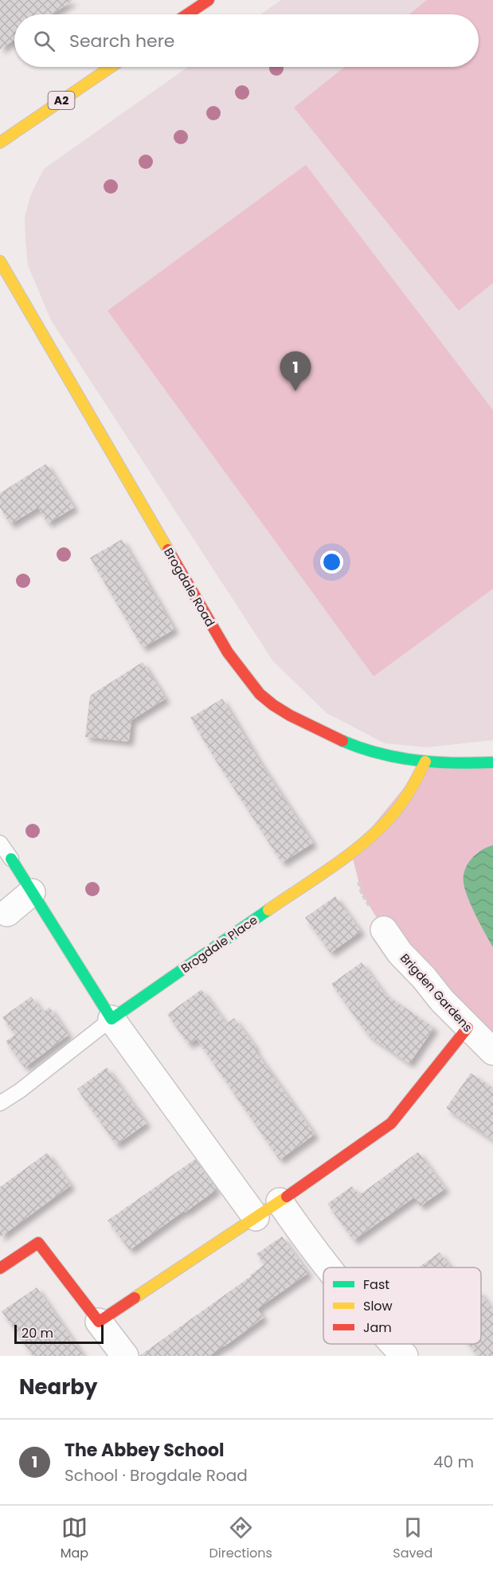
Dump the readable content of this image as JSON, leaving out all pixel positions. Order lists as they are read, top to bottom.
{
  "streets": {
    "street": [
      "A2",
      "Brogdale Road",
      "Brogdale Place",
      "Brigden Gardens"
    ]
  },
  "crossings": [
    ["Brogdale Road", "Brogdale Place"]
  ],
  "legend": ["Fast", "Slow", "Jam"],
  "scale_bar": "20 m",
  "page": {
    "search": "Search here",
    "pins": "1",
    "scale": "20 m",
    "heading": "Nearby",
    "list": [
      {
        "mark": "1",
        "name": "The Abbey School",
        "note": "School · Brogdale Road",
        "value": "40 m"
      }
    ],
    "nav": ["Map", "Directions", "Saved"]
  }
}
